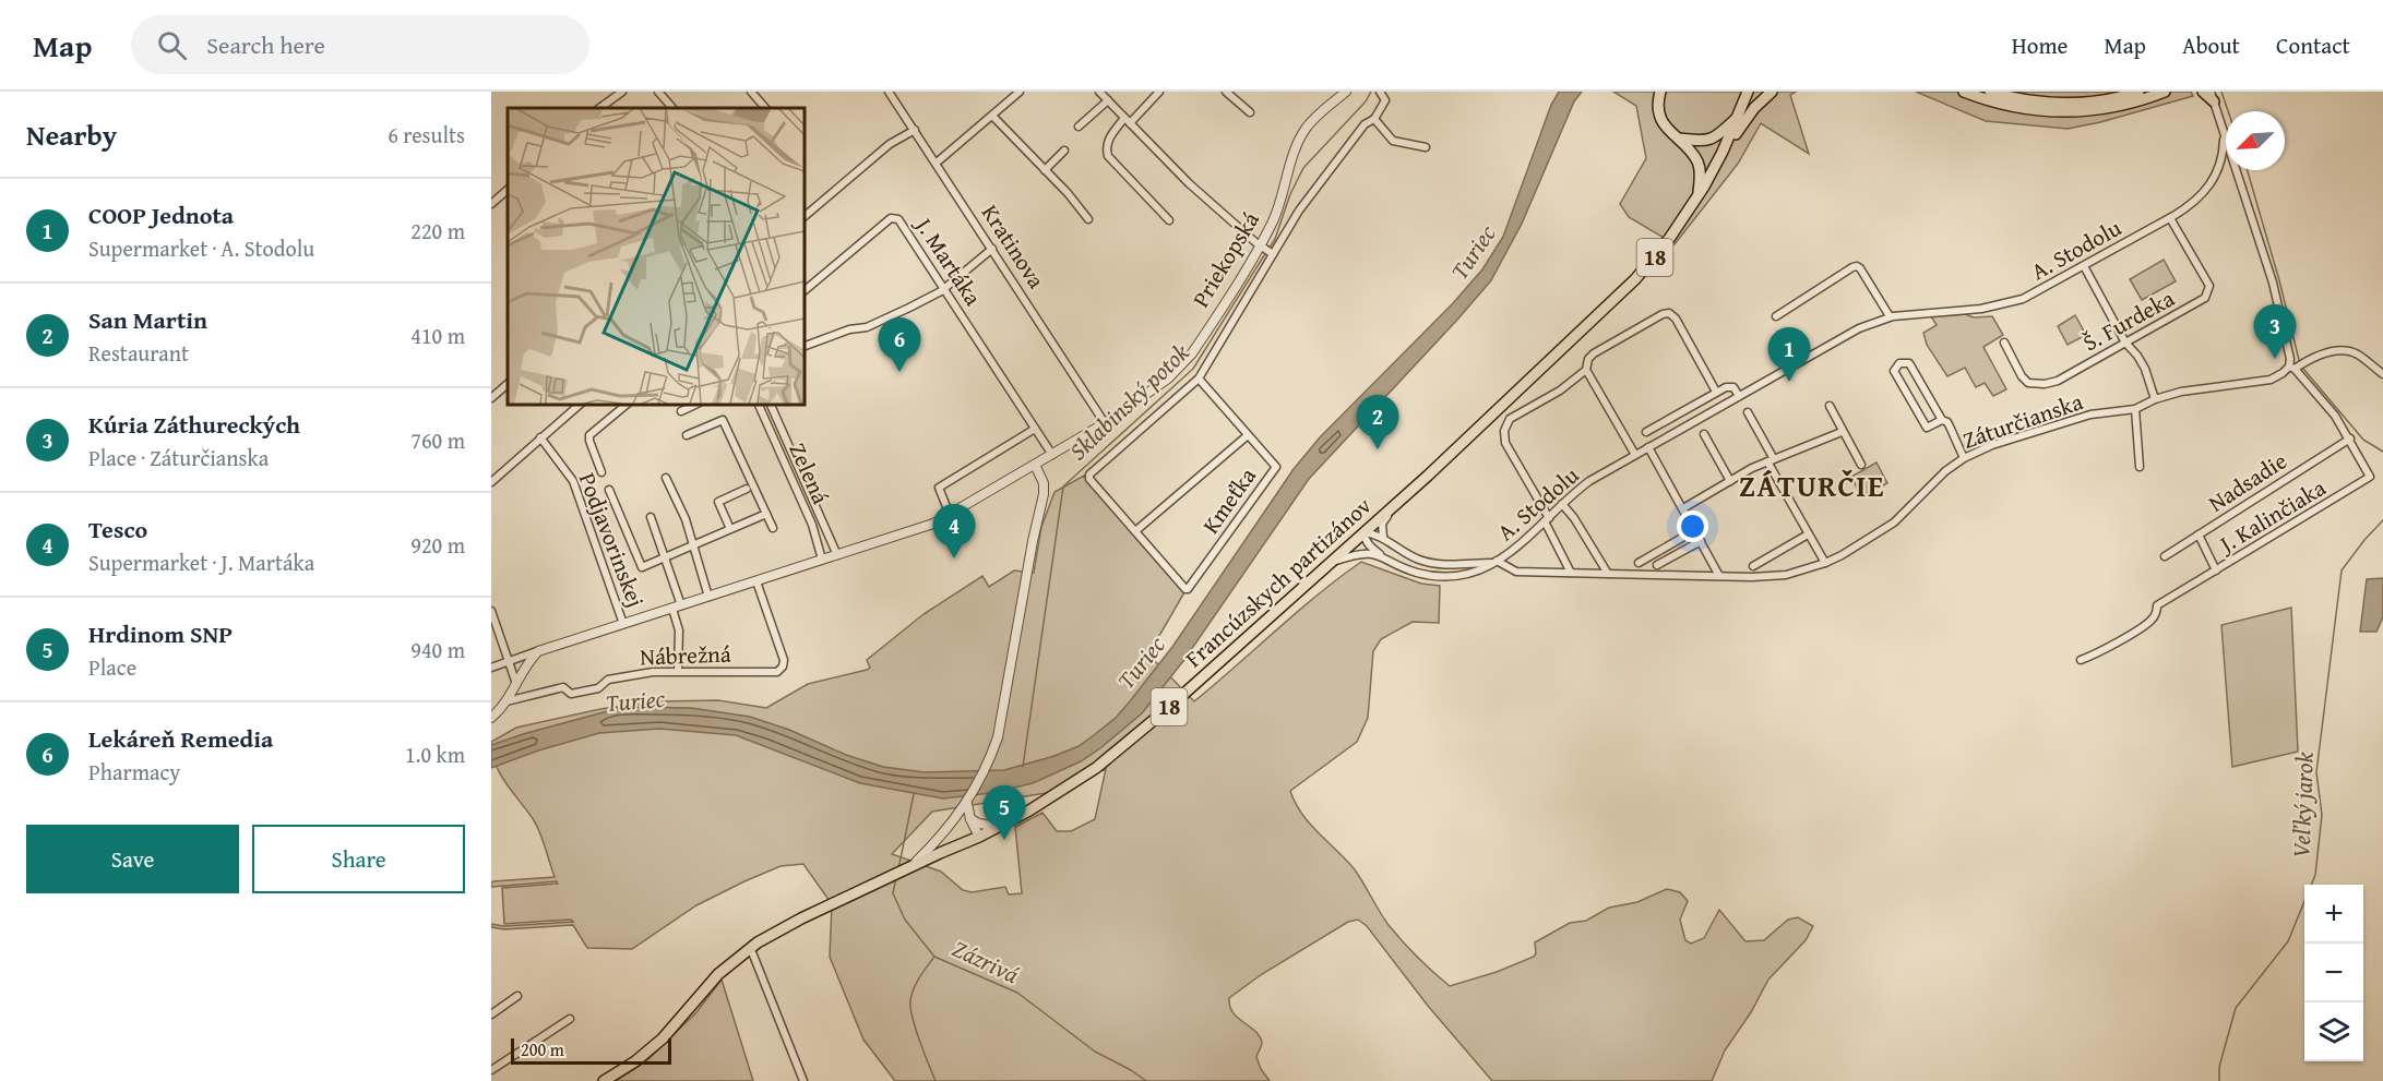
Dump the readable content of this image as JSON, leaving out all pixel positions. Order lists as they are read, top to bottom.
{
  "streets": {
    "main road": ["18", "Francúzskych partizánov"],
    "street": [
      "Kratinova",
      "A. Stodolu",
      "Priekopská",
      "J. Martáka",
      "Š. Furdeka",
      "Záturčianska",
      "Zelená",
      "Nadsadie",
      "Kmeťka",
      "J. Kalinčiaka",
      "Podjavorinskej",
      "Nábrežná"
    ]
  },
  "crossings": [
    ["Kratinova", "Priekopská"],
    ["A. Stodolu", "Š. Furdeka"],
    ["A. Stodolu", "Záturčianska"],
    ["18", "Francúzskych partizánov"],
    ["Priekopská", "J. Martáka"],
    ["Priekopská", "Zelená"],
    ["Priekopská", "Podjavorinskej"],
    ["Priekopská", "Nábrežná"],
    ["Záturčianska", "J. Kalinčiaka"],
    ["Nadsadie", "J. Kalinčiaka"]
  ],
  "districts": ["ZÁTURČIE"],
  "water": [
    "Turiec",
    "Sklabinský potok",
    "Veľký jarok",
    "Zázrivá"
  ],
  "scale_bar": "200 m",
  "north": "bottom left",
  "page": {
    "header": "Map",
    "search": "Search here",
    "nav": [
      "Home",
      "Map",
      "About",
      "Contact"
    ],
    "heading": ["Nearby", "6 results"],
    "list": [
      {
        "mark": "1",
        "name": "COOP Jednota",
        "note": "Supermarket · A. Stodolu",
        "value": "220 m"
      },
      {
        "mark": "2",
        "name": "San Martin",
        "note": "Restaurant",
        "value": "410 m"
      },
      {
        "mark": "3",
        "name": "Kúria Záthureckých",
        "note": "Place · Záturčianska",
        "value": "760 m"
      },
      {
        "mark": "4",
        "name": "Tesco",
        "note": "Supermarket · J. Martáka",
        "value": "920 m"
      },
      {
        "mark": "5",
        "name": "Hrdinom SNP",
        "note": "Place",
        "value": "940 m"
      },
      {
        "mark": "6",
        "name": "Lekáreň Remedia",
        "note": "Pharmacy",
        "value": "1.0 km"
      }
    ],
    "pins": [
      "3",
      "6",
      "1",
      "2",
      "4",
      "5"
    ],
    "buttons": ["Save", "Share"],
    "map_buttons": ["+", "−"],
    "scale": "200 m"
  }
}
